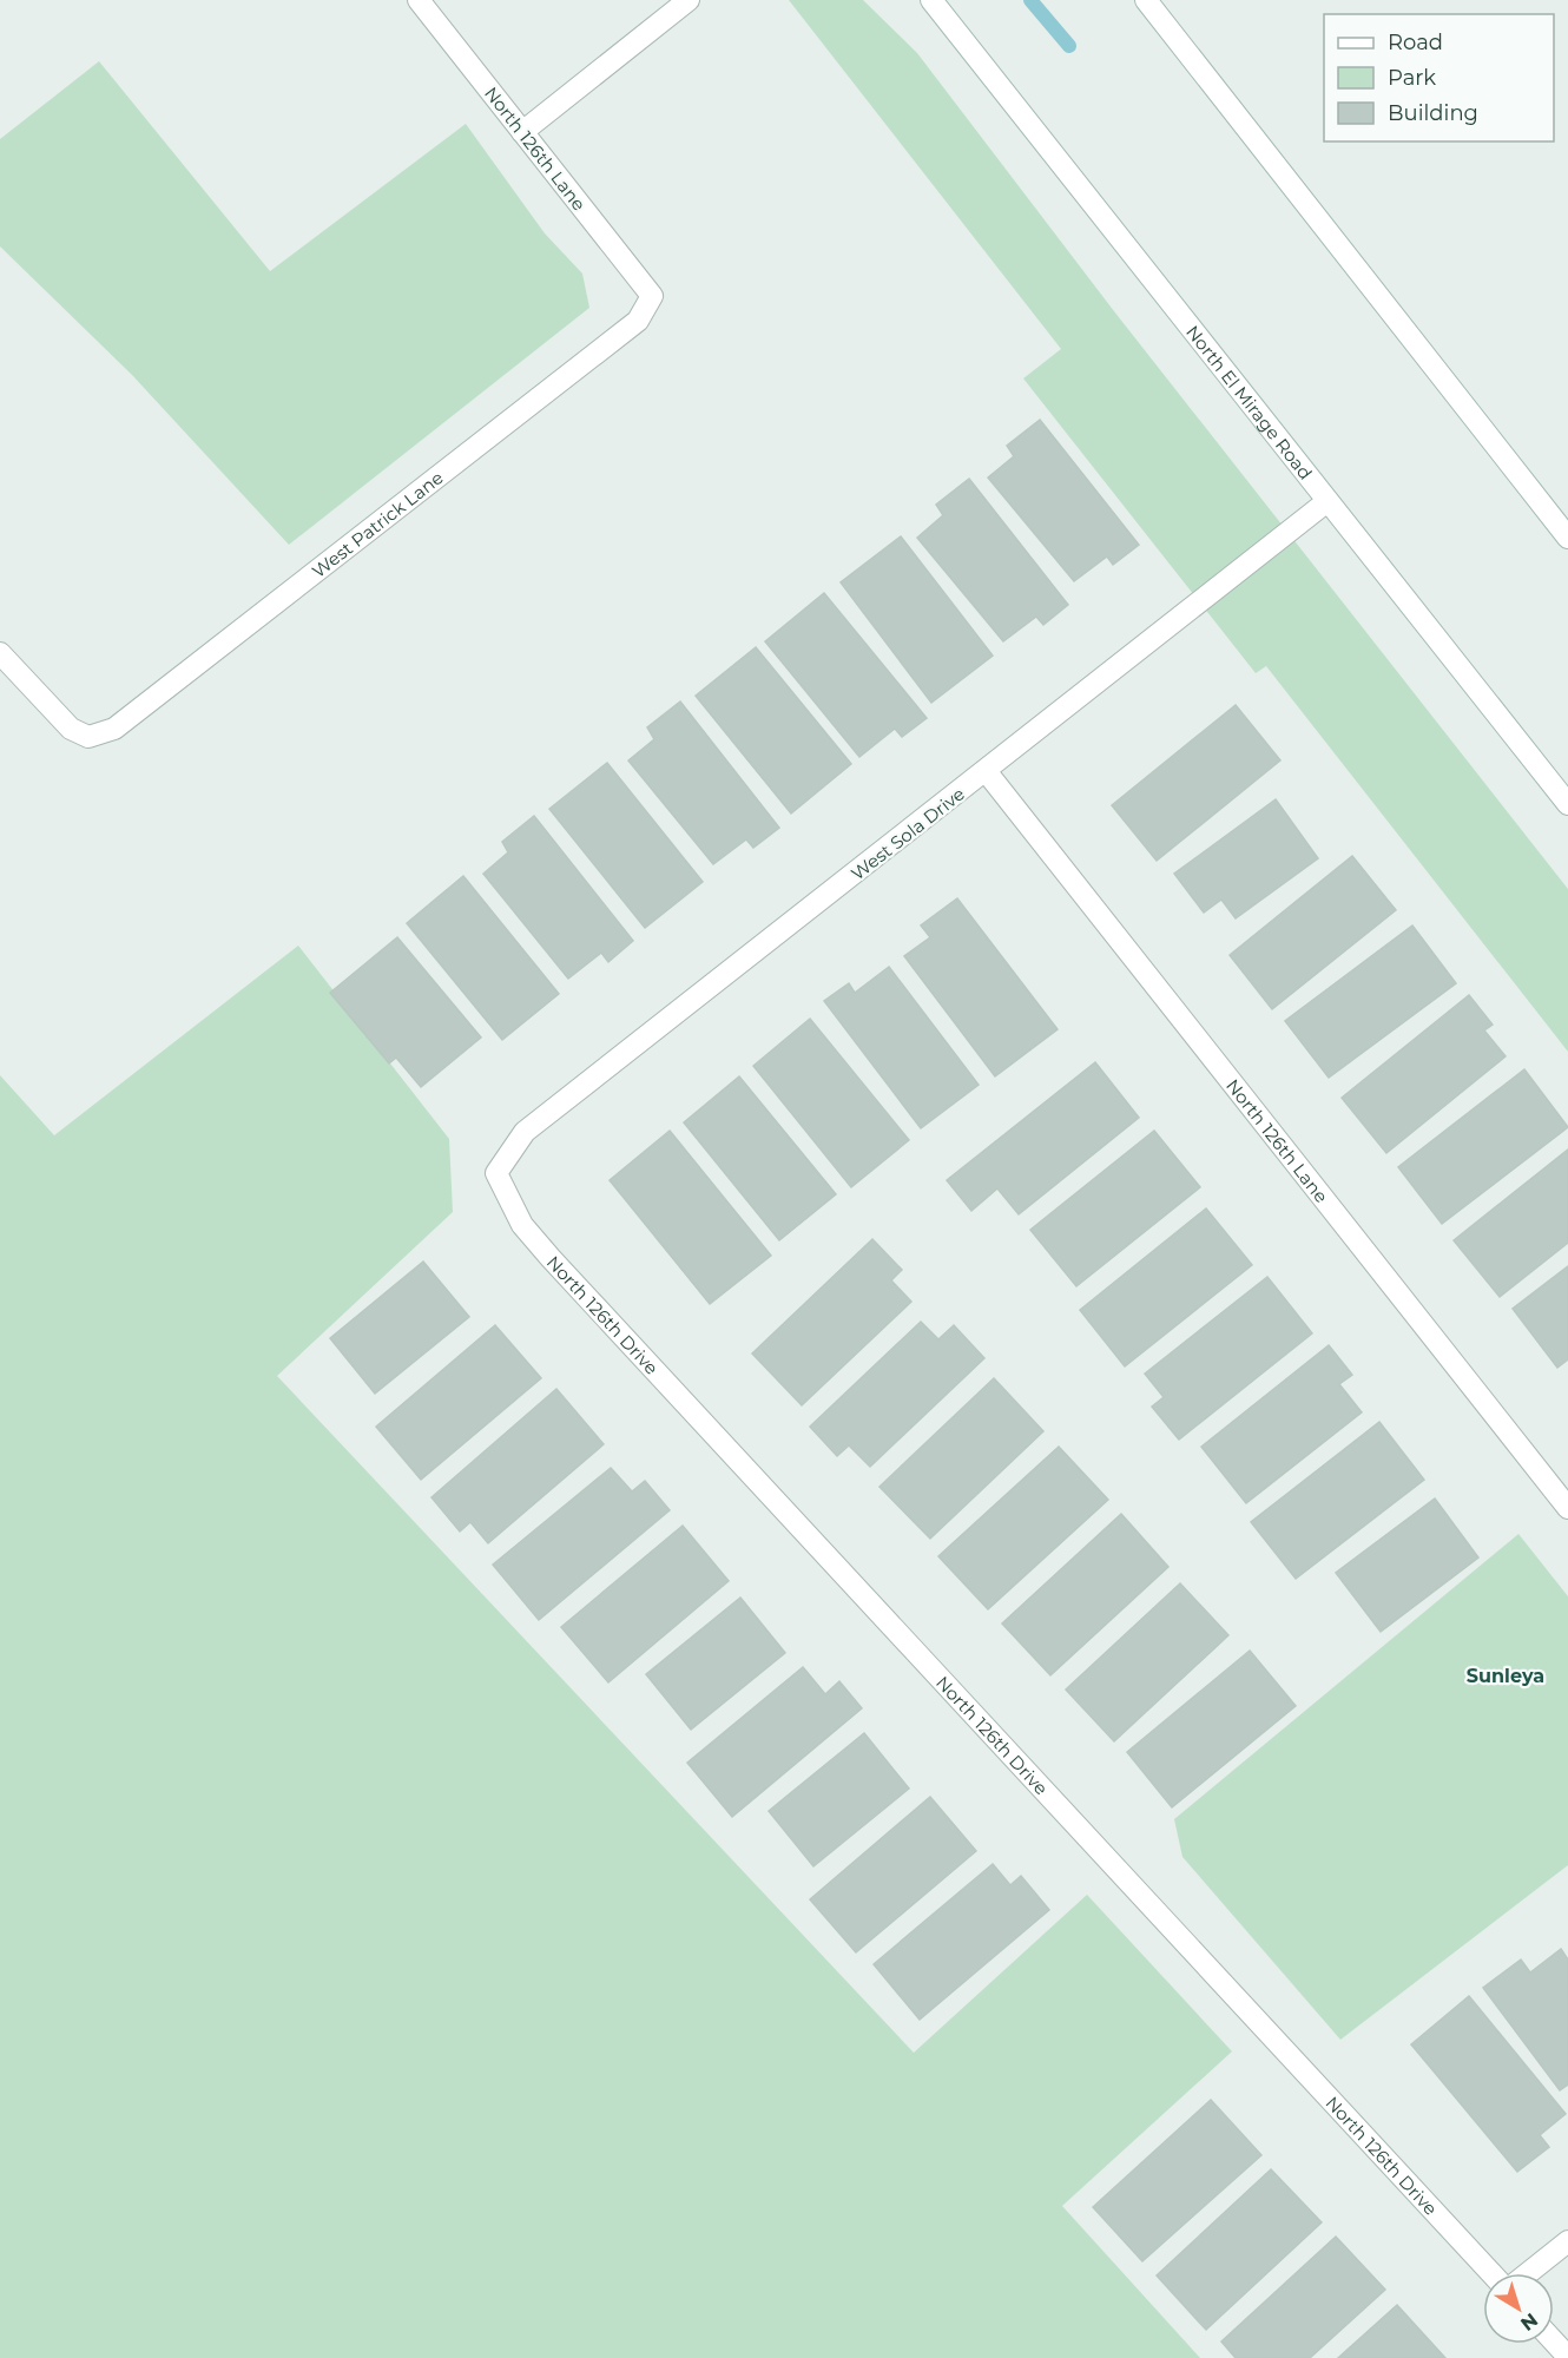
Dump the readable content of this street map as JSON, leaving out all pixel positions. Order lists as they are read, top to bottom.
{
  "streets": {
    "street": [
      "North 126th Lane",
      "North El Mirage Road",
      "West Patrick Lane",
      "West Sola Drive",
      "North 126th Drive"
    ]
  },
  "crossings": [
    ["North 126th Lane", "West Patrick Lane"],
    ["North 126th Lane", "West Sola Drive"],
    ["North El Mirage Road", "West Sola Drive"],
    ["West Sola Drive", "North 126th Drive"]
  ],
  "districts": ["Sunleya"],
  "legend": ["Road", "Park", "Building"],
  "north": "bottom right"
}
